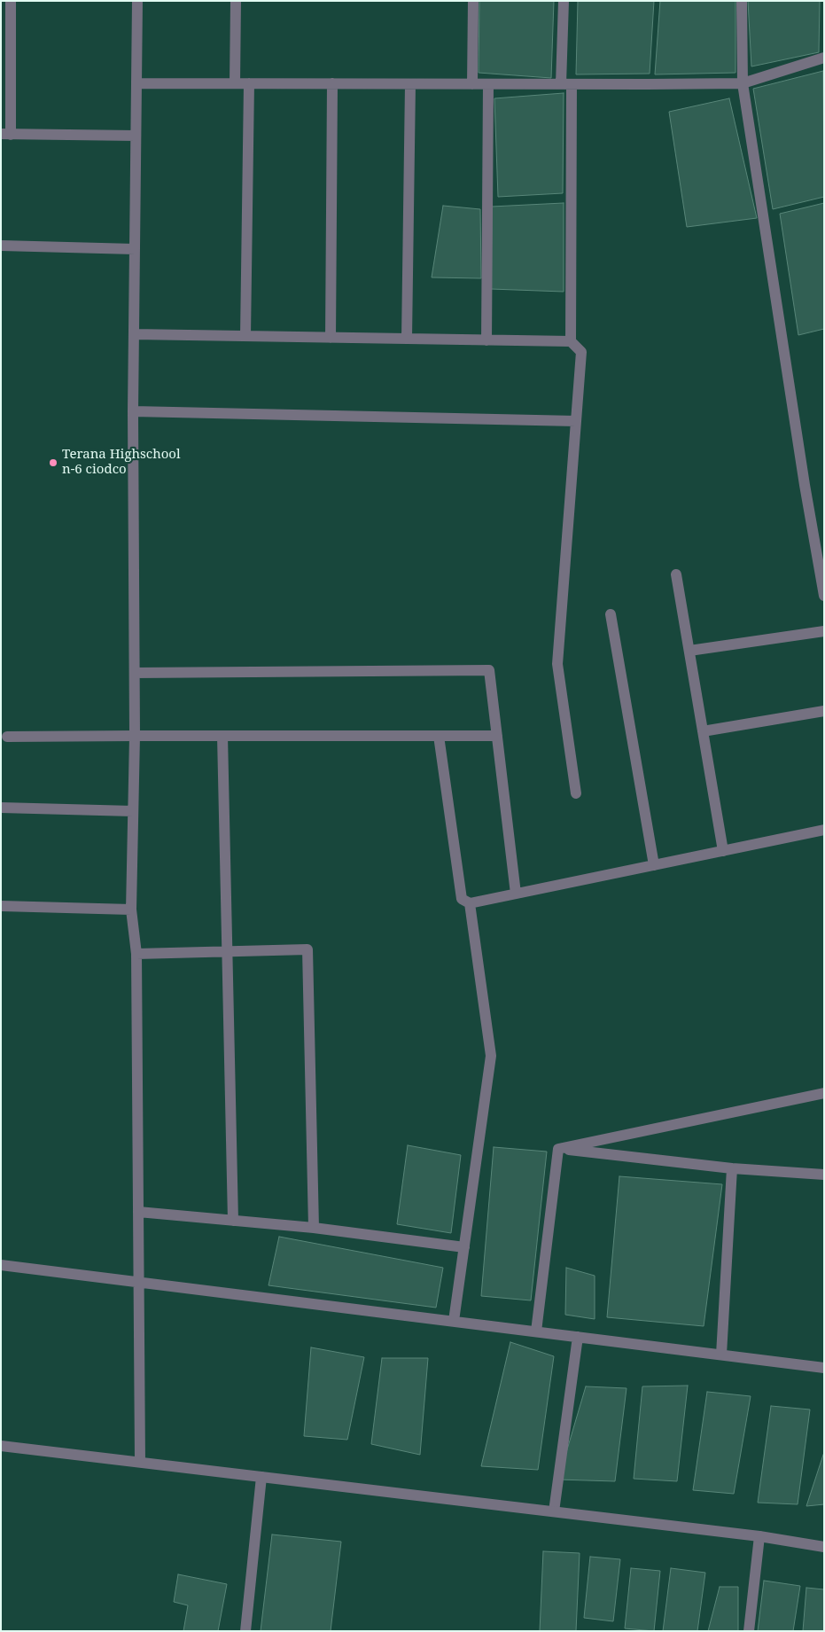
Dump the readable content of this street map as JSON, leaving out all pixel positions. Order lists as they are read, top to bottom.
{
  "places": ["Terana Highschool n-6 ciodco"]
}
